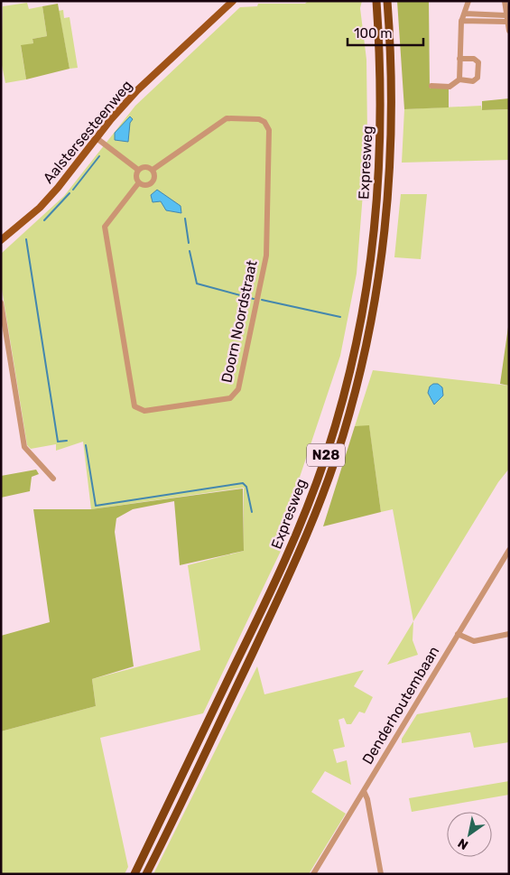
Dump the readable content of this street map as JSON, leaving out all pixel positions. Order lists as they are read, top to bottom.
{
  "streets": {
    "highway": ["Expresweg", "N28"],
    "main road": ["Aalstersesteenweg"],
    "street": ["Doorn Noordstraat", "Denderhoutembaan"]
  },
  "scale_bar": "100 m",
  "north": "bottom left"
}
